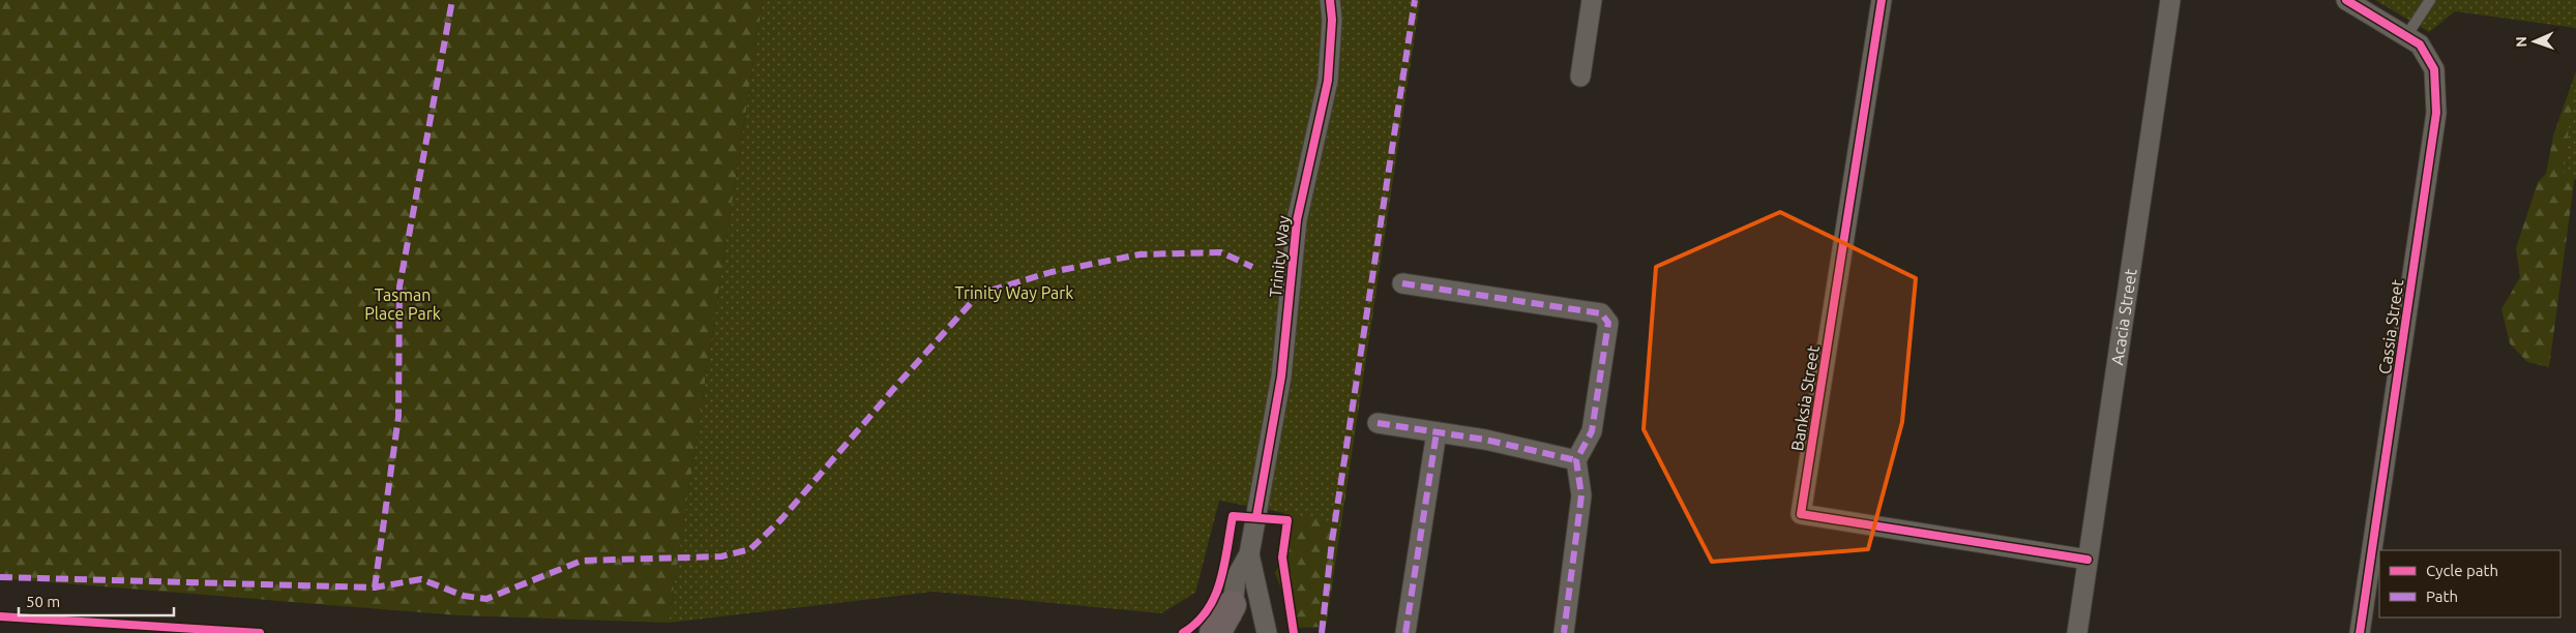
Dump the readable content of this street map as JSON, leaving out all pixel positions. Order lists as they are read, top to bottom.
{
  "streets": {
    "street": [
      "Trinity Way",
      "Acacia Street",
      "Cassia Street",
      "Banksia Street"
    ]
  },
  "crossings": [
    ["Acacia Street", "Banksia Street"]
  ],
  "parks": ["Trinity Way Park", "Tasman Place Park"],
  "legend": ["Cycle path", "Path"],
  "scale_bar": "50 m",
  "north": "left"
}
